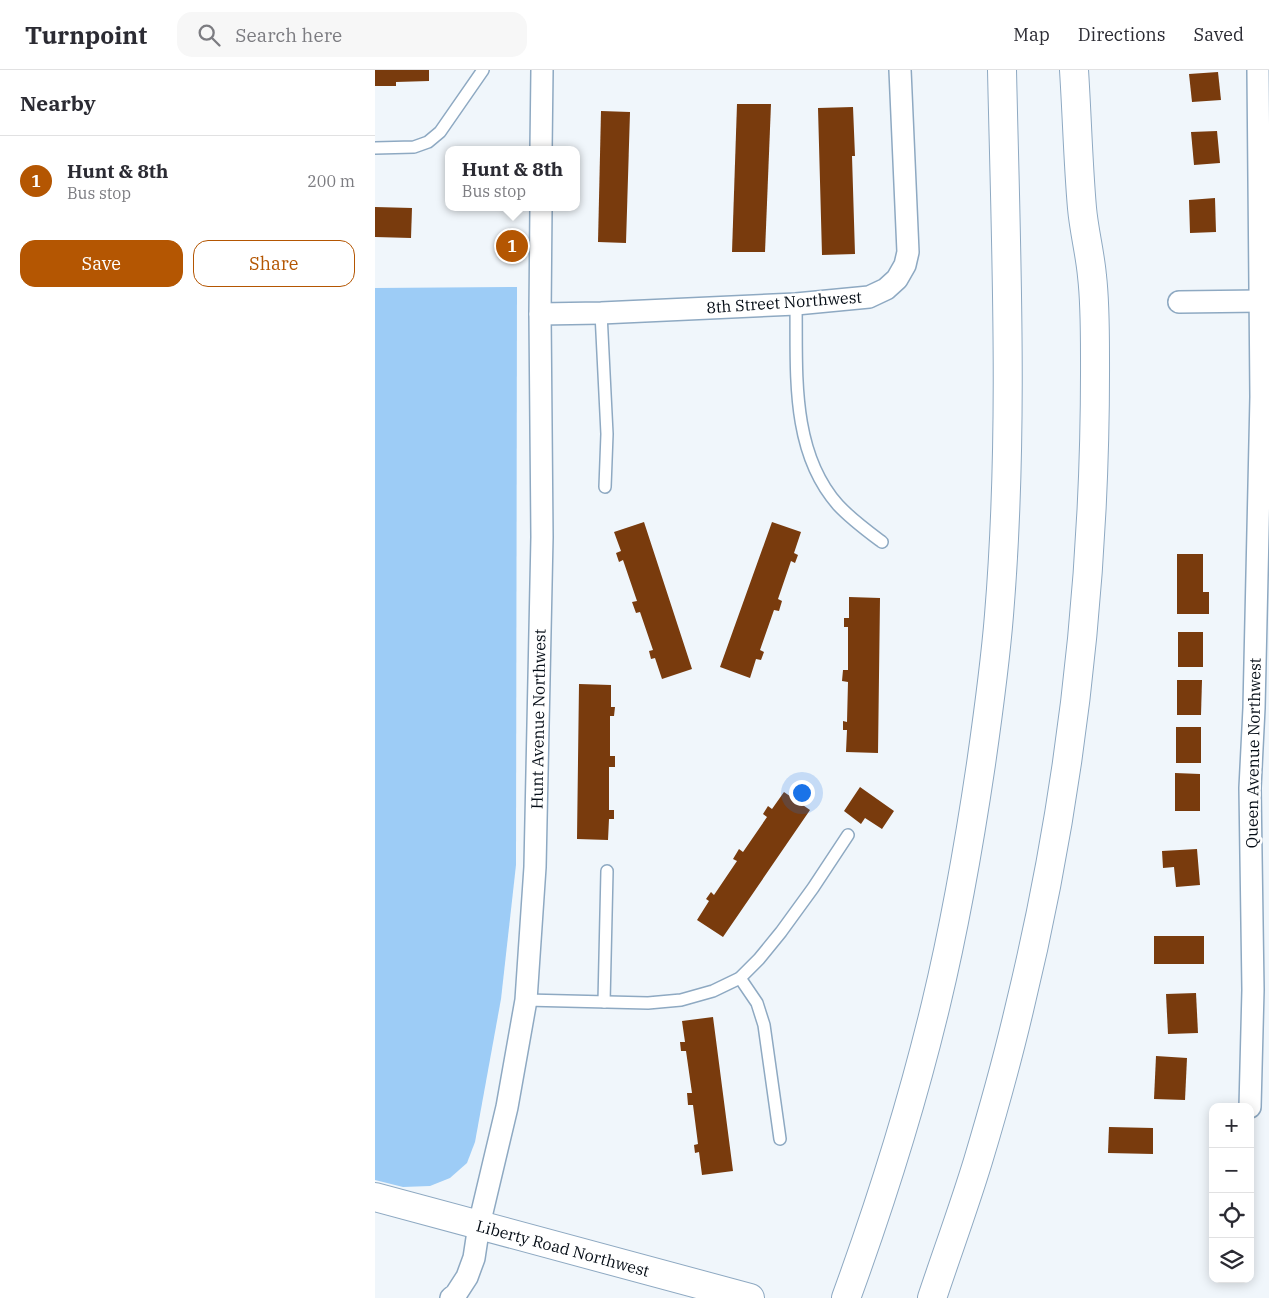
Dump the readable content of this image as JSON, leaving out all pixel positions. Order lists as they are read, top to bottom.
{
  "streets": {
    "main road": ["Liberty Road Northwest"],
    "street": ["8th Street Northwest", "Hunt Avenue Northwest", "Queen Avenue Northwest"]
  },
  "crossings": [
    ["8th Street Northwest", "Hunt Avenue Northwest"],
    ["Hunt Avenue Northwest", "Liberty Road Northwest"]
  ],
  "page": {
    "header": "Turnpoint",
    "search": "Search here",
    "nav": ["Map", "Directions", "Saved"],
    "heading": "Nearby",
    "list": [
      {
        "mark": "1",
        "name": "Hunt & 8th",
        "note": "Bus stop",
        "value": "200 m"
      }
    ],
    "popup": ["Hunt & 8th", "Bus stop"],
    "buttons": ["Save", "Share"],
    "pins": "1",
    "map_buttons": ["+", "−"]
  }
}
